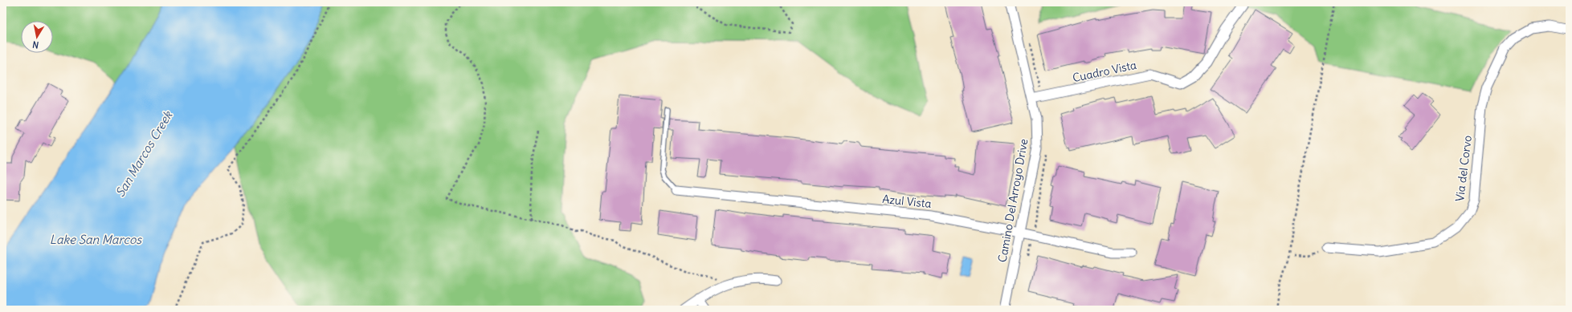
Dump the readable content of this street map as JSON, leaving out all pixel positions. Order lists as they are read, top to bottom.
{
  "streets": {
    "street": [
      "Cuadro Vista",
      "Via del Corvo",
      "Camino Del Arroyo Drive",
      "Azul Vista"
    ]
  },
  "crossings": [
    ["Cuadro Vista", "Camino Del Arroyo Drive"],
    ["Camino Del Arroyo Drive", "Azul Vista"]
  ],
  "water": ["San Marcos Creek", "Lake San Marcos"],
  "north": "bottom"
}
